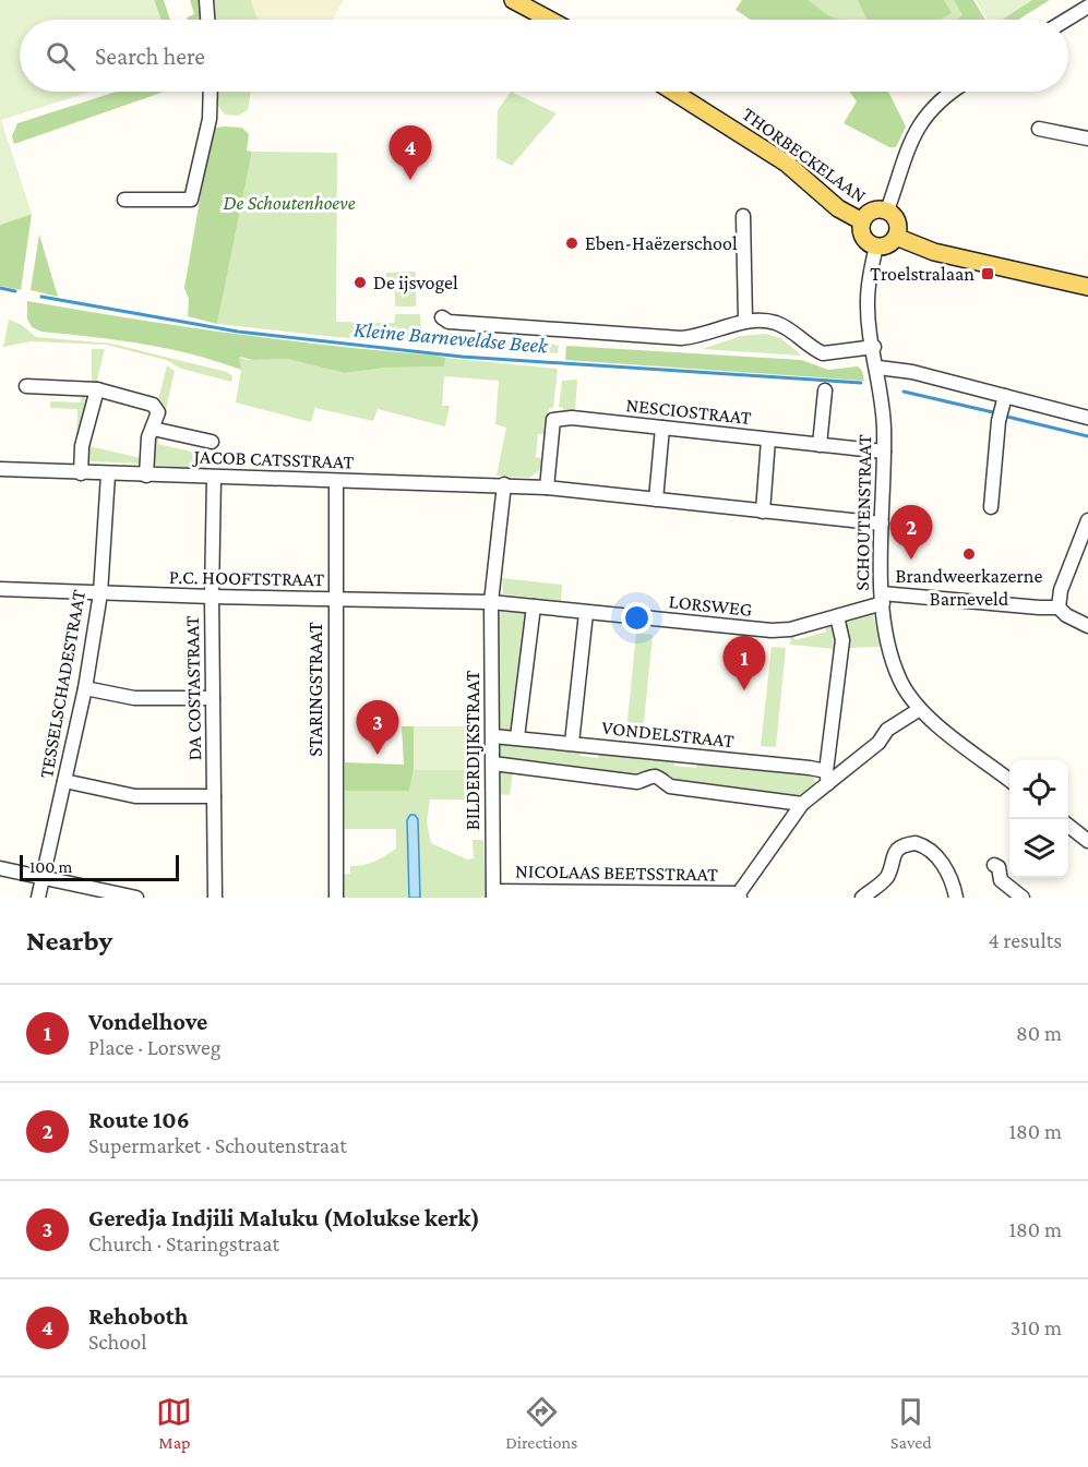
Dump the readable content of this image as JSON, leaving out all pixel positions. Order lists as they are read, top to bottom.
{
  "streets": {
    "main road": ["THORBECKELAAN"],
    "street": [
      "NESCIOSTRAAT",
      "JACOB CATSSTRAAT",
      "SCHOUTENSTRAAT",
      "P.C. HOOFTSTRAAT",
      "LORSWEG",
      "TESSELSCHADESTRAAT",
      "DA COSTASTRAAT",
      "STARINGSTRAAT",
      "VONDELSTRAAT",
      "BILDERDIJKSTRAAT",
      "NICOLAAS BEETSSTRAAT"
    ]
  },
  "crossings": [
    ["THORBECKELAAN", "SCHOUTENSTRAAT"],
    ["NESCIOSTRAAT", "JACOB CATSSTRAAT"],
    ["NESCIOSTRAAT", "SCHOUTENSTRAAT"],
    ["JACOB CATSSTRAAT", "SCHOUTENSTRAAT"],
    ["JACOB CATSSTRAAT", "TESSELSCHADESTRAAT"],
    ["JACOB CATSSTRAAT", "DA COSTASTRAAT"],
    ["JACOB CATSSTRAAT", "STARINGSTRAAT"],
    ["JACOB CATSSTRAAT", "BILDERDIJKSTRAAT"],
    ["SCHOUTENSTRAAT", "LORSWEG"],
    ["P.C. HOOFTSTRAAT", "LORSWEG"],
    ["P.C. HOOFTSTRAAT", "TESSELSCHADESTRAAT"],
    ["P.C. HOOFTSTRAAT", "DA COSTASTRAAT"],
    ["P.C. HOOFTSTRAAT", "STARINGSTRAAT"],
    ["P.C. HOOFTSTRAAT", "BILDERDIJKSTRAAT"],
    ["LORSWEG", "BILDERDIJKSTRAAT"],
    ["VONDELSTRAAT", "BILDERDIJKSTRAAT"],
    ["BILDERDIJKSTRAAT", "NICOLAAS BEETSSTRAAT"]
  ],
  "water": ["Kleine Barneveldse Beek"],
  "parks": ["De Schoutenhoeve"],
  "places": {
    "other": ["Eben-Haëzerschool", "De ijsvogel", "Brandweerkazerne Barneveld"],
    "transit": ["Troelstralaan"]
  },
  "scale_bar": "100 m",
  "page": {
    "search": "Search here",
    "pins": [
      "4",
      "2",
      "1",
      "3"
    ],
    "scale": "100 m",
    "heading": ["Nearby", "4 results"],
    "list": [
      {
        "mark": "1",
        "name": "Vondelhove",
        "note": "Place · Lorsweg",
        "value": "80 m"
      },
      {
        "mark": "2",
        "name": "Route 106",
        "note": "Supermarket · Schoutenstraat",
        "value": "180 m"
      },
      {
        "mark": "3",
        "name": "Geredja Indjili Maluku (Molukse kerk)",
        "note": "Church · Staringstraat",
        "value": "180 m"
      },
      {
        "mark": "4",
        "name": "Rehoboth",
        "note": "School",
        "value": "310 m"
      }
    ],
    "nav": ["Map", "Directions", "Saved"]
  }
}
